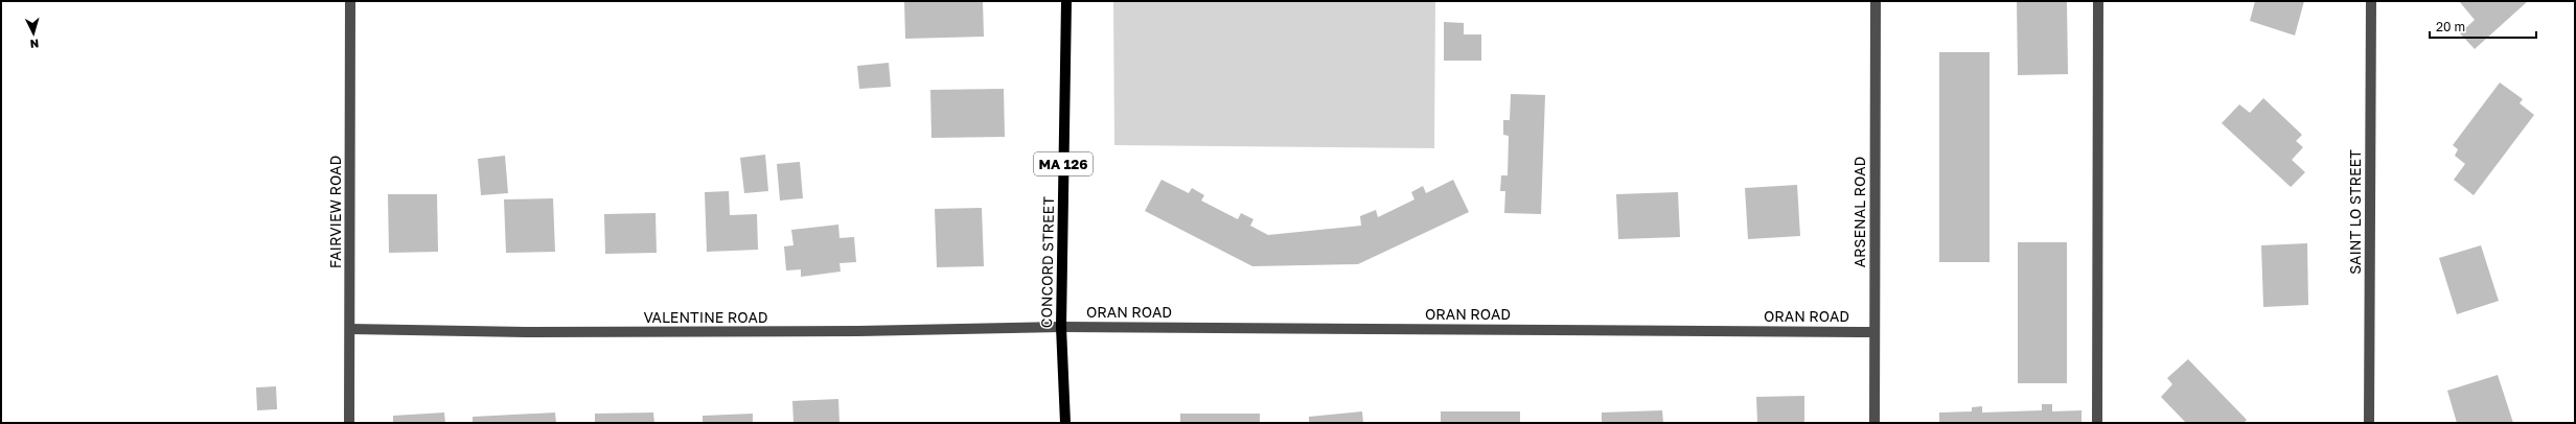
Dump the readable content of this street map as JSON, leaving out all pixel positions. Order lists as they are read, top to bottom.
{
  "streets": {
    "main road": ["MA 126", "CONCORD STREET"],
    "street": [
      "FAIRVIEW ROAD",
      "ARSENAL ROAD",
      "SAINT LO STREET",
      "ORAN ROAD",
      "VALENTINE ROAD"
    ]
  },
  "crossings": [
    ["FAIRVIEW ROAD", "VALENTINE ROAD"],
    ["ARSENAL ROAD", "ORAN ROAD"],
    ["CONCORD STREET", "ORAN ROAD"],
    ["CONCORD STREET", "VALENTINE ROAD"],
    ["ORAN ROAD", "VALENTINE ROAD"]
  ],
  "scale_bar": "20 m",
  "north": "bottom"
}
